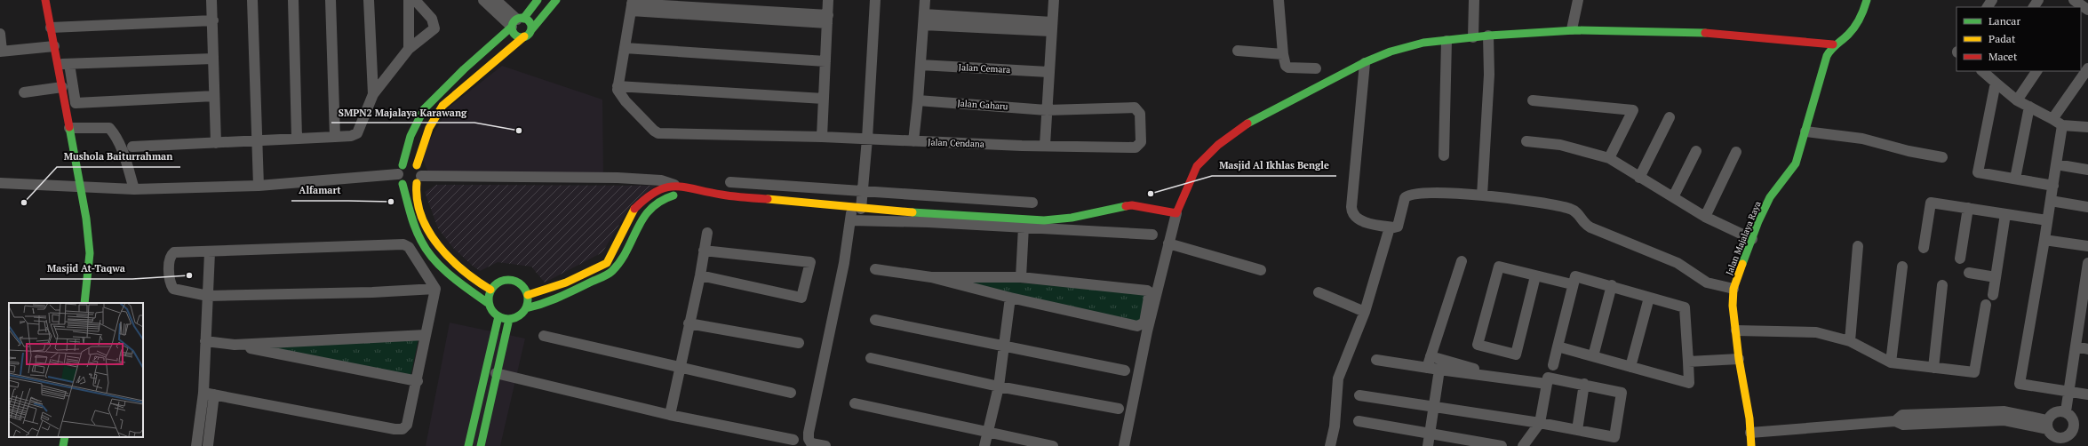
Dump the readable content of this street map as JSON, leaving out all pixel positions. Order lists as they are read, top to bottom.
{
  "streets": {
    "street": [
      "Jalan Cemara",
      "Jalan Gaharu",
      "Jalan Cendana",
      "Jalan Majalaya Raya"
    ]
  },
  "crossings": [
    ["Jalan Gaharu", "Jalan Cendana"]
  ],
  "places": [
    "SMPN2 Majalaya Karawang",
    "Masjid Al Ikhlas Bengle",
    "Alfamart",
    "Mushola Baiturrahman",
    "Masjid At-Taqwa"
  ],
  "legend": ["Lancar", "Padat", "Macet"]
}
